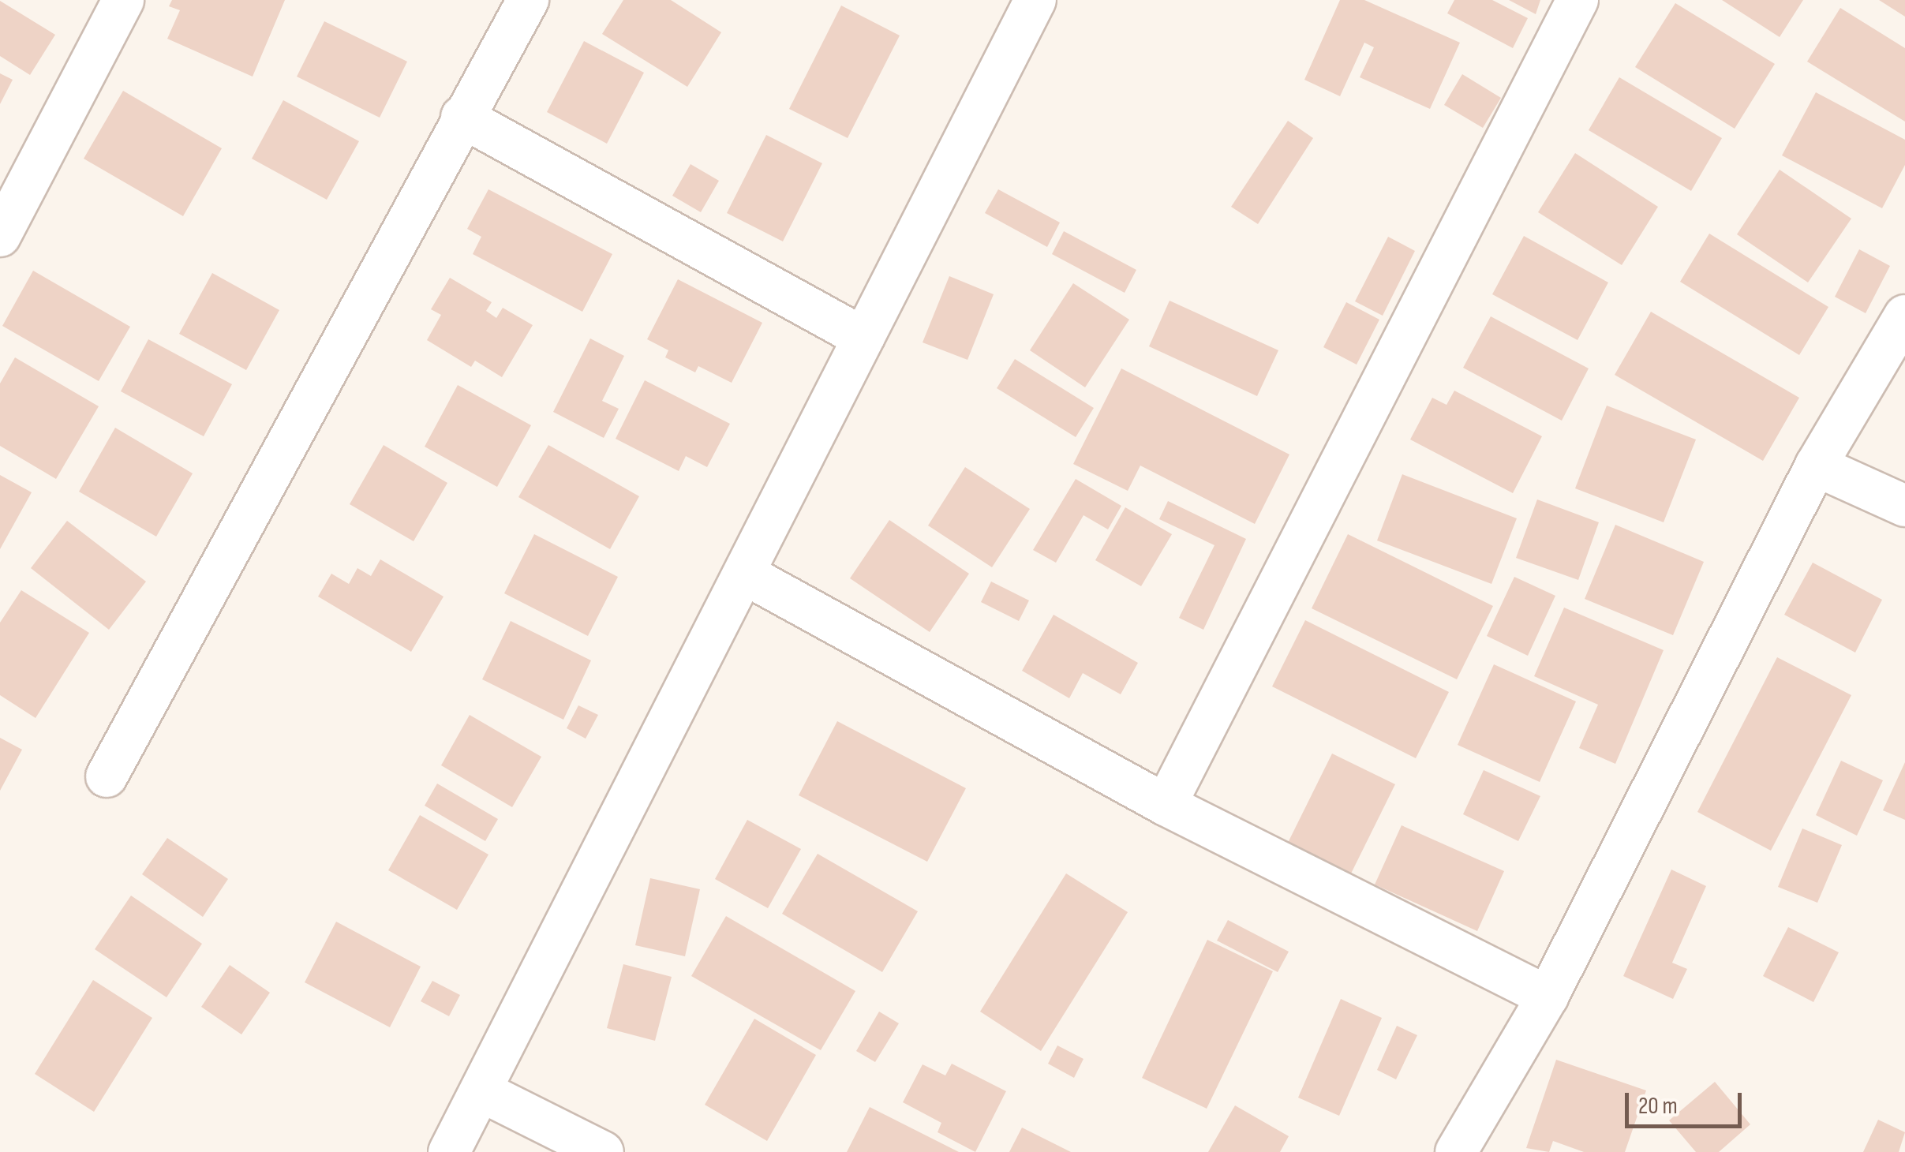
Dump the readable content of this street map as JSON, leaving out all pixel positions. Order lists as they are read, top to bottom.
{
  "scale_bar": "20 m"
}
